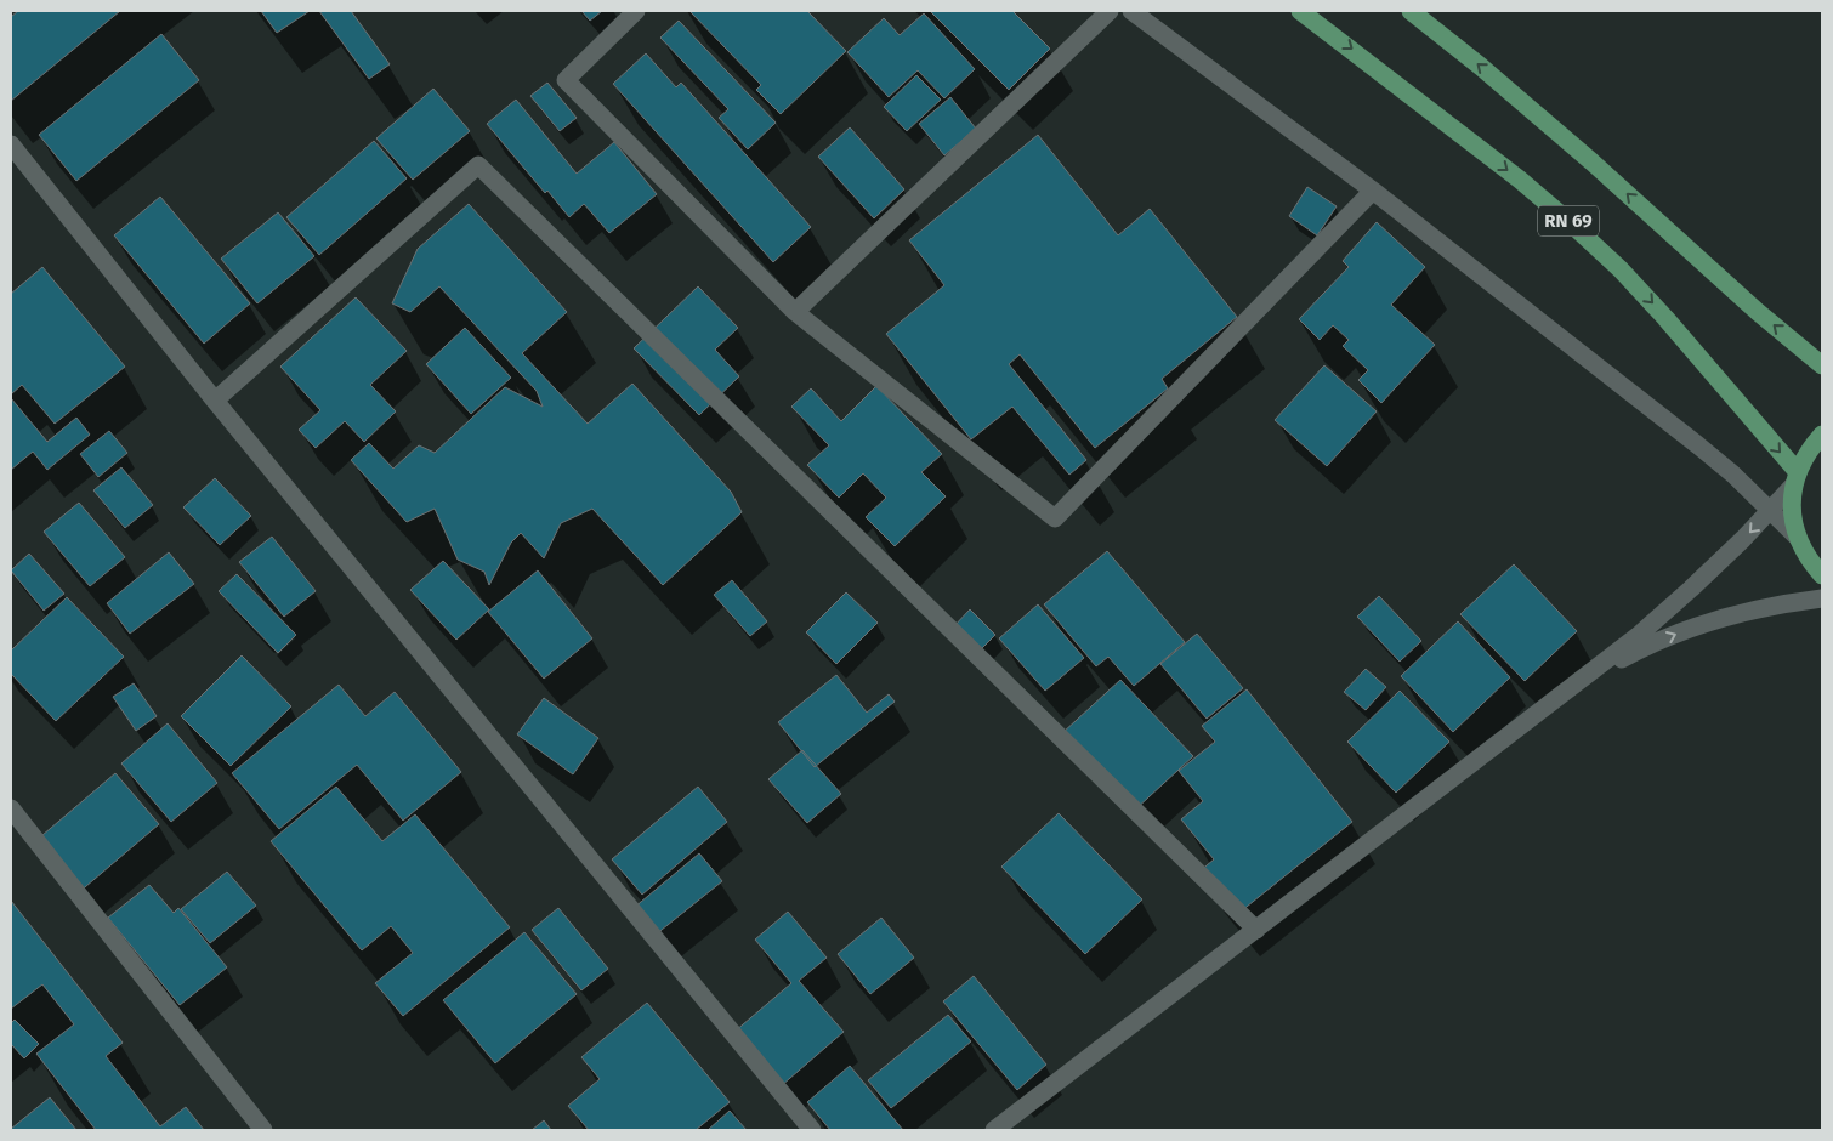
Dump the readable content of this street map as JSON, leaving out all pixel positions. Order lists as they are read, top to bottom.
{
  "streets": {
    "main road": ["RN 69"]
  }
}
